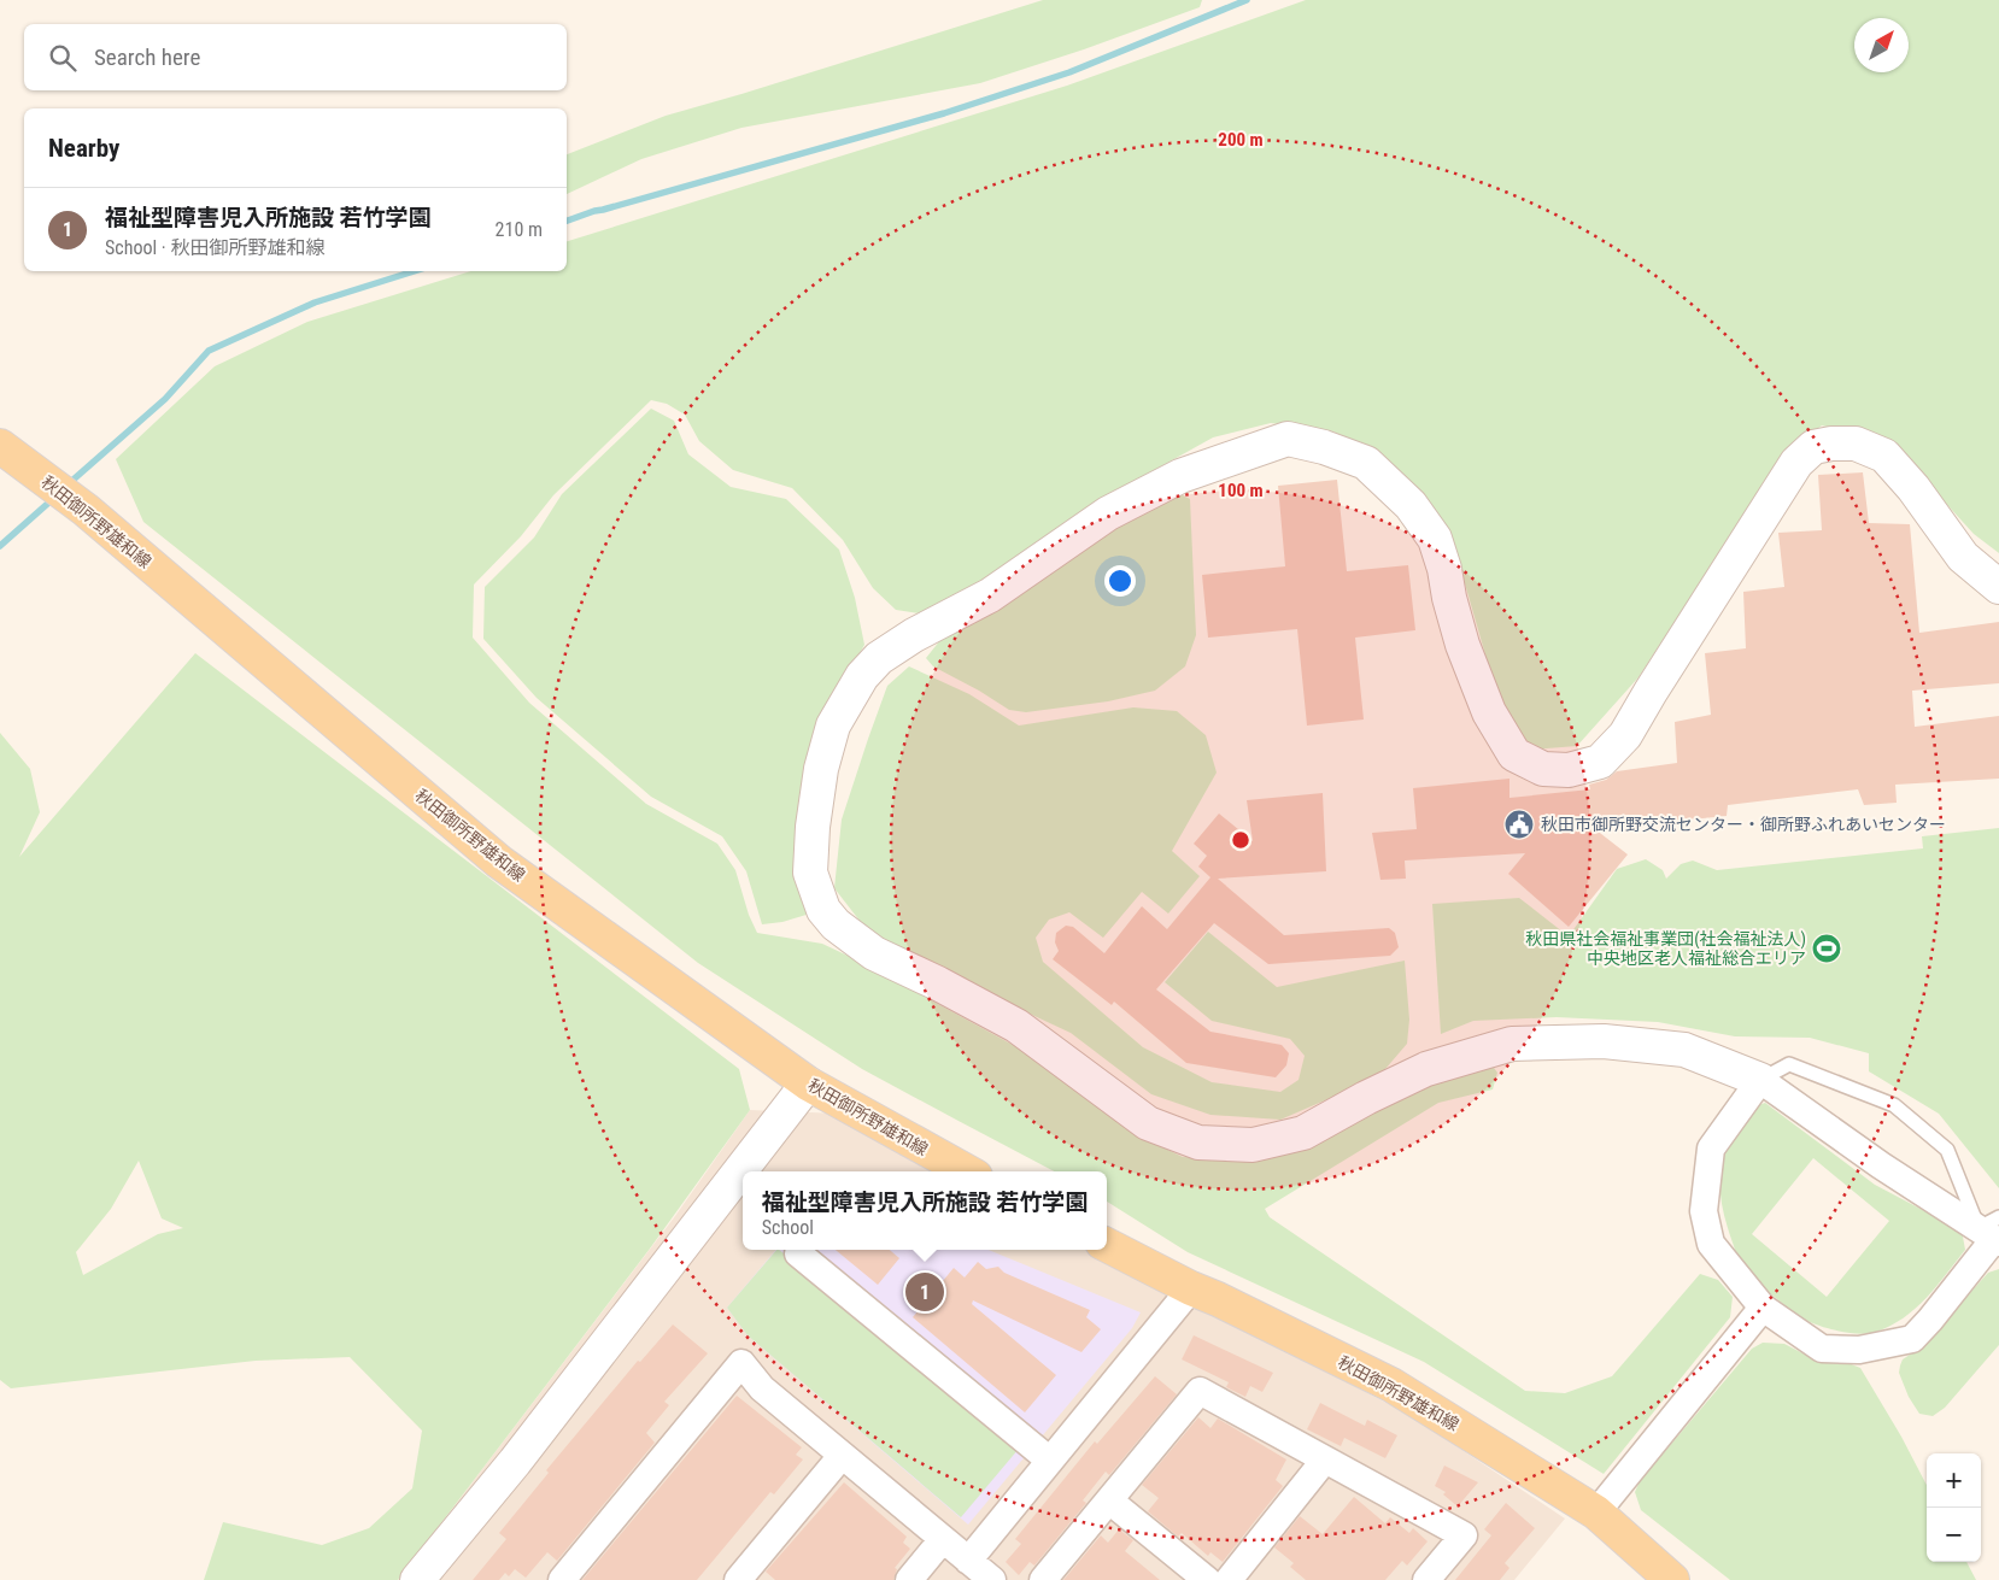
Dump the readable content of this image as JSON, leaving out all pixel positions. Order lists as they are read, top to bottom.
{
  "streets": {
    "main road": ["秋田御所野雄和線"]
  },
  "places": {
    "public building": ["秋田市御所野交流センター・御所野ふれあいセンター"],
    "sports": ["秋田県社会福祉事業団(社会福祉法人) 中央地区老人福祉総合エリア"]
  },
  "north": "top right",
  "page": {
    "search": "Search here",
    "heading": "Nearby",
    "list": [
      {
        "mark": "1",
        "name": "福祉型障害児入所施設 若竹学園",
        "note": "School · 秋田御所野雄和線",
        "value": "210 m"
      }
    ],
    "popup": ["福祉型障害児入所施設 若竹学園", "School"],
    "pins": "1",
    "map_buttons": ["+", "−"]
  },
  "rings": ["200 m", "100 m"]
}
